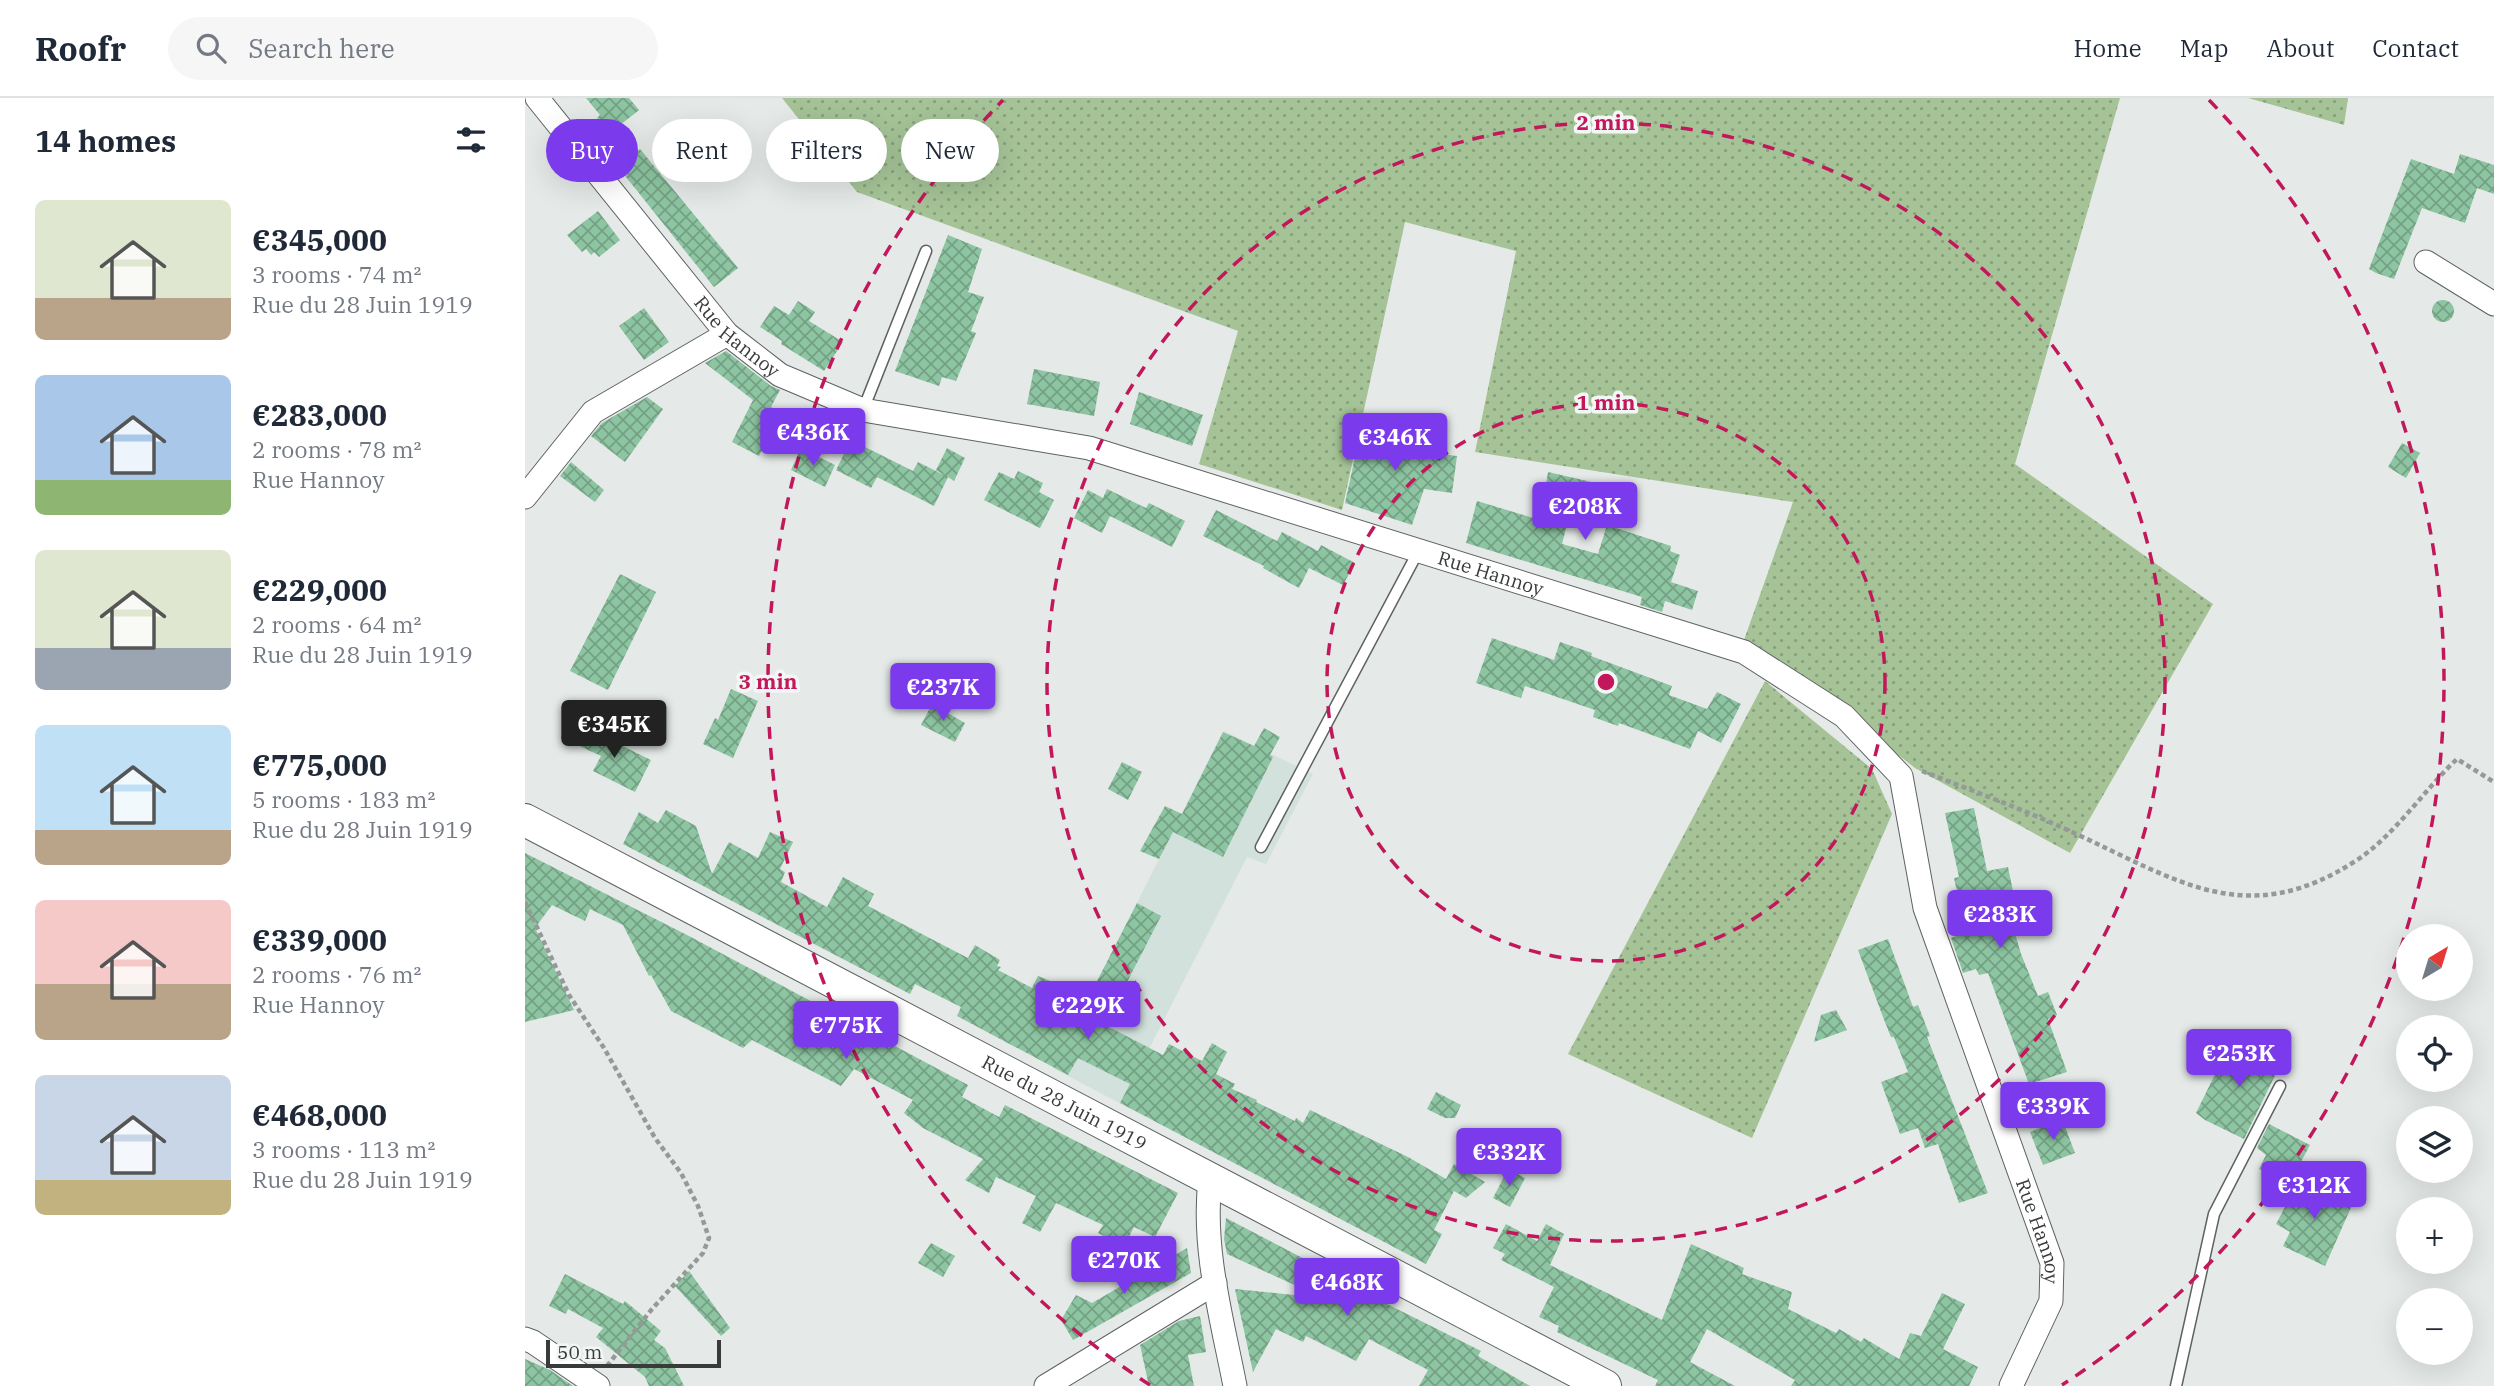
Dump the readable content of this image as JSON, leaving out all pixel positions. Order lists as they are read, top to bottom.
{
  "streets": {
    "main road": ["Rue du 28 Juin 1919"],
    "street": ["Rue Hannoy"]
  },
  "scale_bar": "50 m",
  "north": "top right",
  "page": {
    "header": "Roofr",
    "search": "Search here",
    "nav": [
      "Home",
      "Map",
      "About",
      "Contact"
    ],
    "heading": "14 homes",
    "chip": [
      "Buy",
      "Rent",
      "Filters",
      "New"
    ],
    "list": [
      {
        "name": "€345,000",
        "note": "3 rooms · 74 m² · Rue du 28 Juin 1919"
      },
      {
        "name": "€283,000",
        "note": "2 rooms · 78 m² · Rue Hannoy"
      },
      {
        "name": "€229,000",
        "note": "2 rooms · 64 m² · Rue du 28 Juin 1919"
      },
      {
        "name": "€775,000",
        "note": "5 rooms · 183 m² · Rue du 28 Juin 1919"
      },
      {
        "name": "€339,000",
        "note": "2 rooms · 76 m² · Rue Hannoy"
      },
      {
        "name": "€468,000",
        "note": "3 rooms · 113 m² · Rue du 28 Juin 1919"
      }
    ],
    "price": [
      "€436K",
      "€346K",
      "€208K",
      "€237K",
      "€345K",
      "€283K",
      "€229K",
      "€775K",
      "€253K",
      "€339K",
      "€332K",
      "€312K",
      "€270K",
      "€468K"
    ],
    "map_buttons": ["+", "−"],
    "scale": "50 m"
  },
  "rings": ["2 min", "1 min", "3 min"]
}
